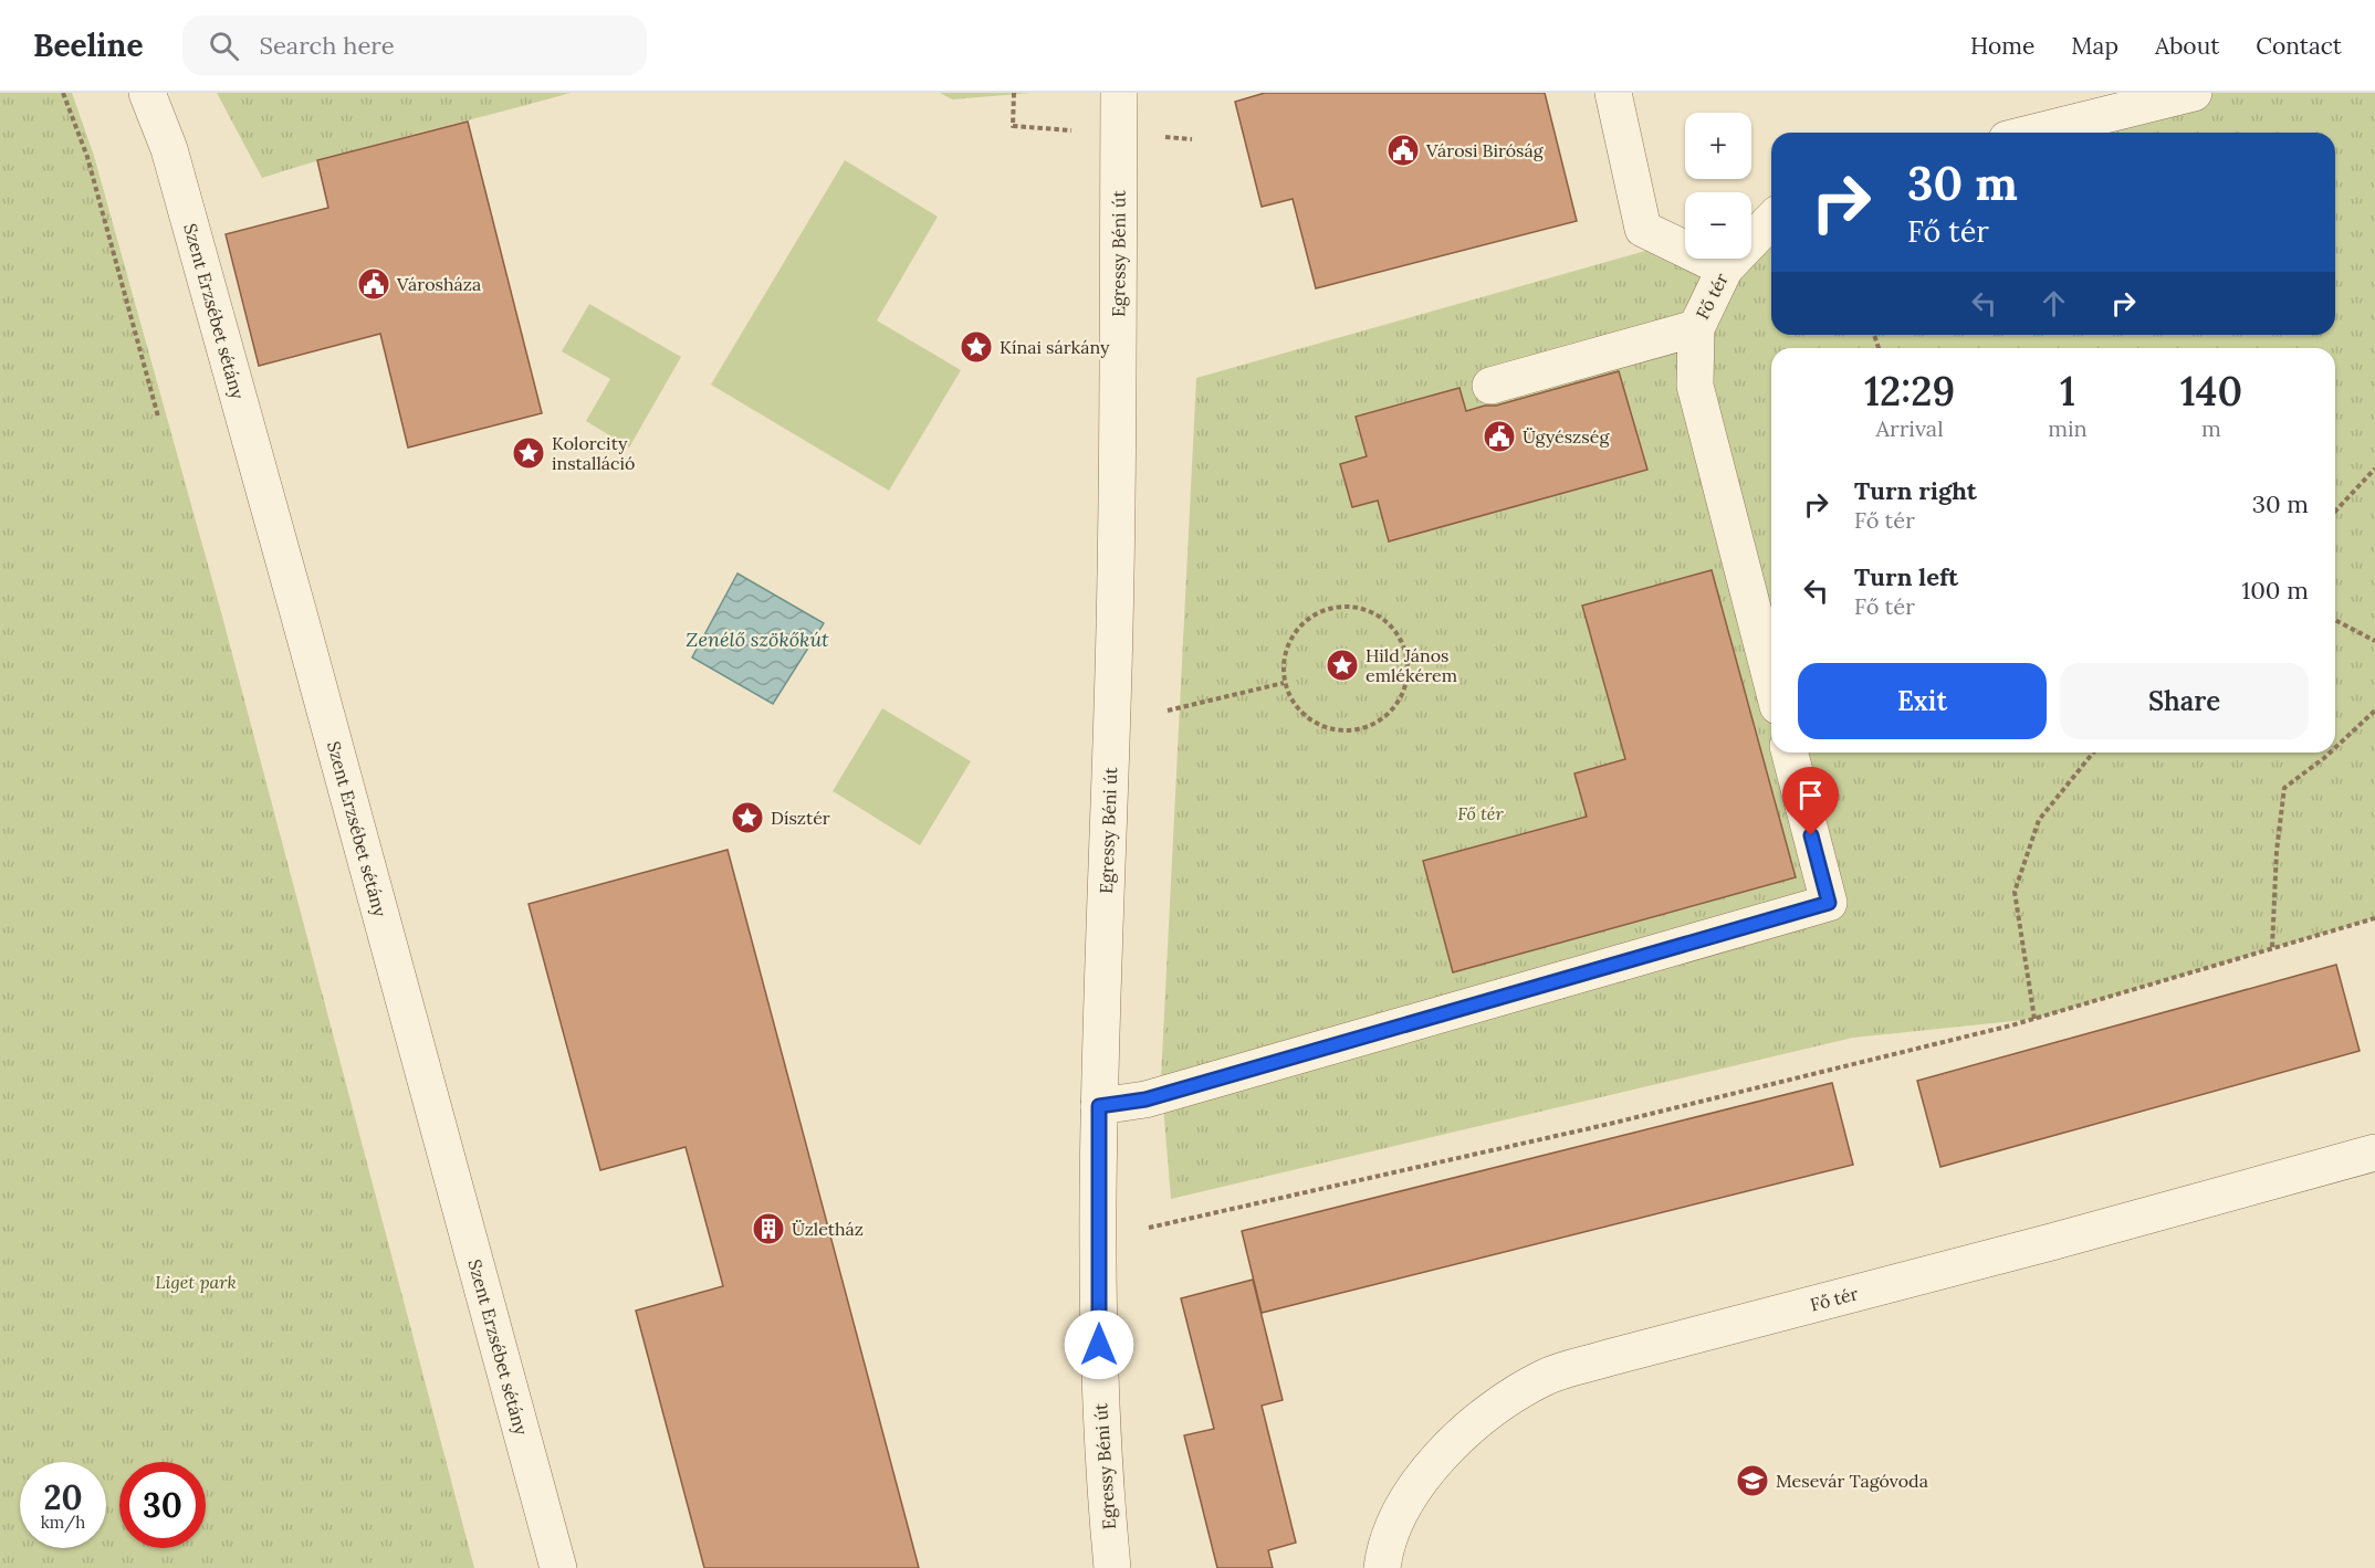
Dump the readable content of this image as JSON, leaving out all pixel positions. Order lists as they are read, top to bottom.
{
  "streets": {
    "street": ["Egressy Béni út", "Fő tér", "Szent Erzsébet sétány"]
  },
  "water": ["Zenélő szökőkút"],
  "parks": ["Fő tér", "Liget park"],
  "places": {
    "public building": ["Városi Biróság", "Városháza", "Ügyészség"],
    "place": [
      "Kínai sárkány",
      "Kolorcity installáció",
      "Hild János emlékérem",
      "Dísztér"
    ],
    "building": ["Üzletház"],
    "school or university": ["Mesevár Tagóvoda"]
  },
  "page": {
    "header": "Beeline",
    "search": "Search here",
    "nav": [
      "Home",
      "Map",
      "About",
      "Contact"
    ],
    "map_buttons": ["+", "−"],
    "turn": ["30 m", "Fő tér"],
    "eta": [
      "12:29",
      "Arrival",
      "1",
      "min",
      "140",
      "m"
    ],
    "list": [
      {
        "name": "Turn right",
        "note": "Fő tér",
        "value": "30 m"
      },
      {
        "name": "Turn left",
        "note": "Fő tér",
        "value": "100 m"
      }
    ],
    "buttons": ["Exit", "Share"],
    "speed": "20 km/h",
    "limit": "30"
  }
}
